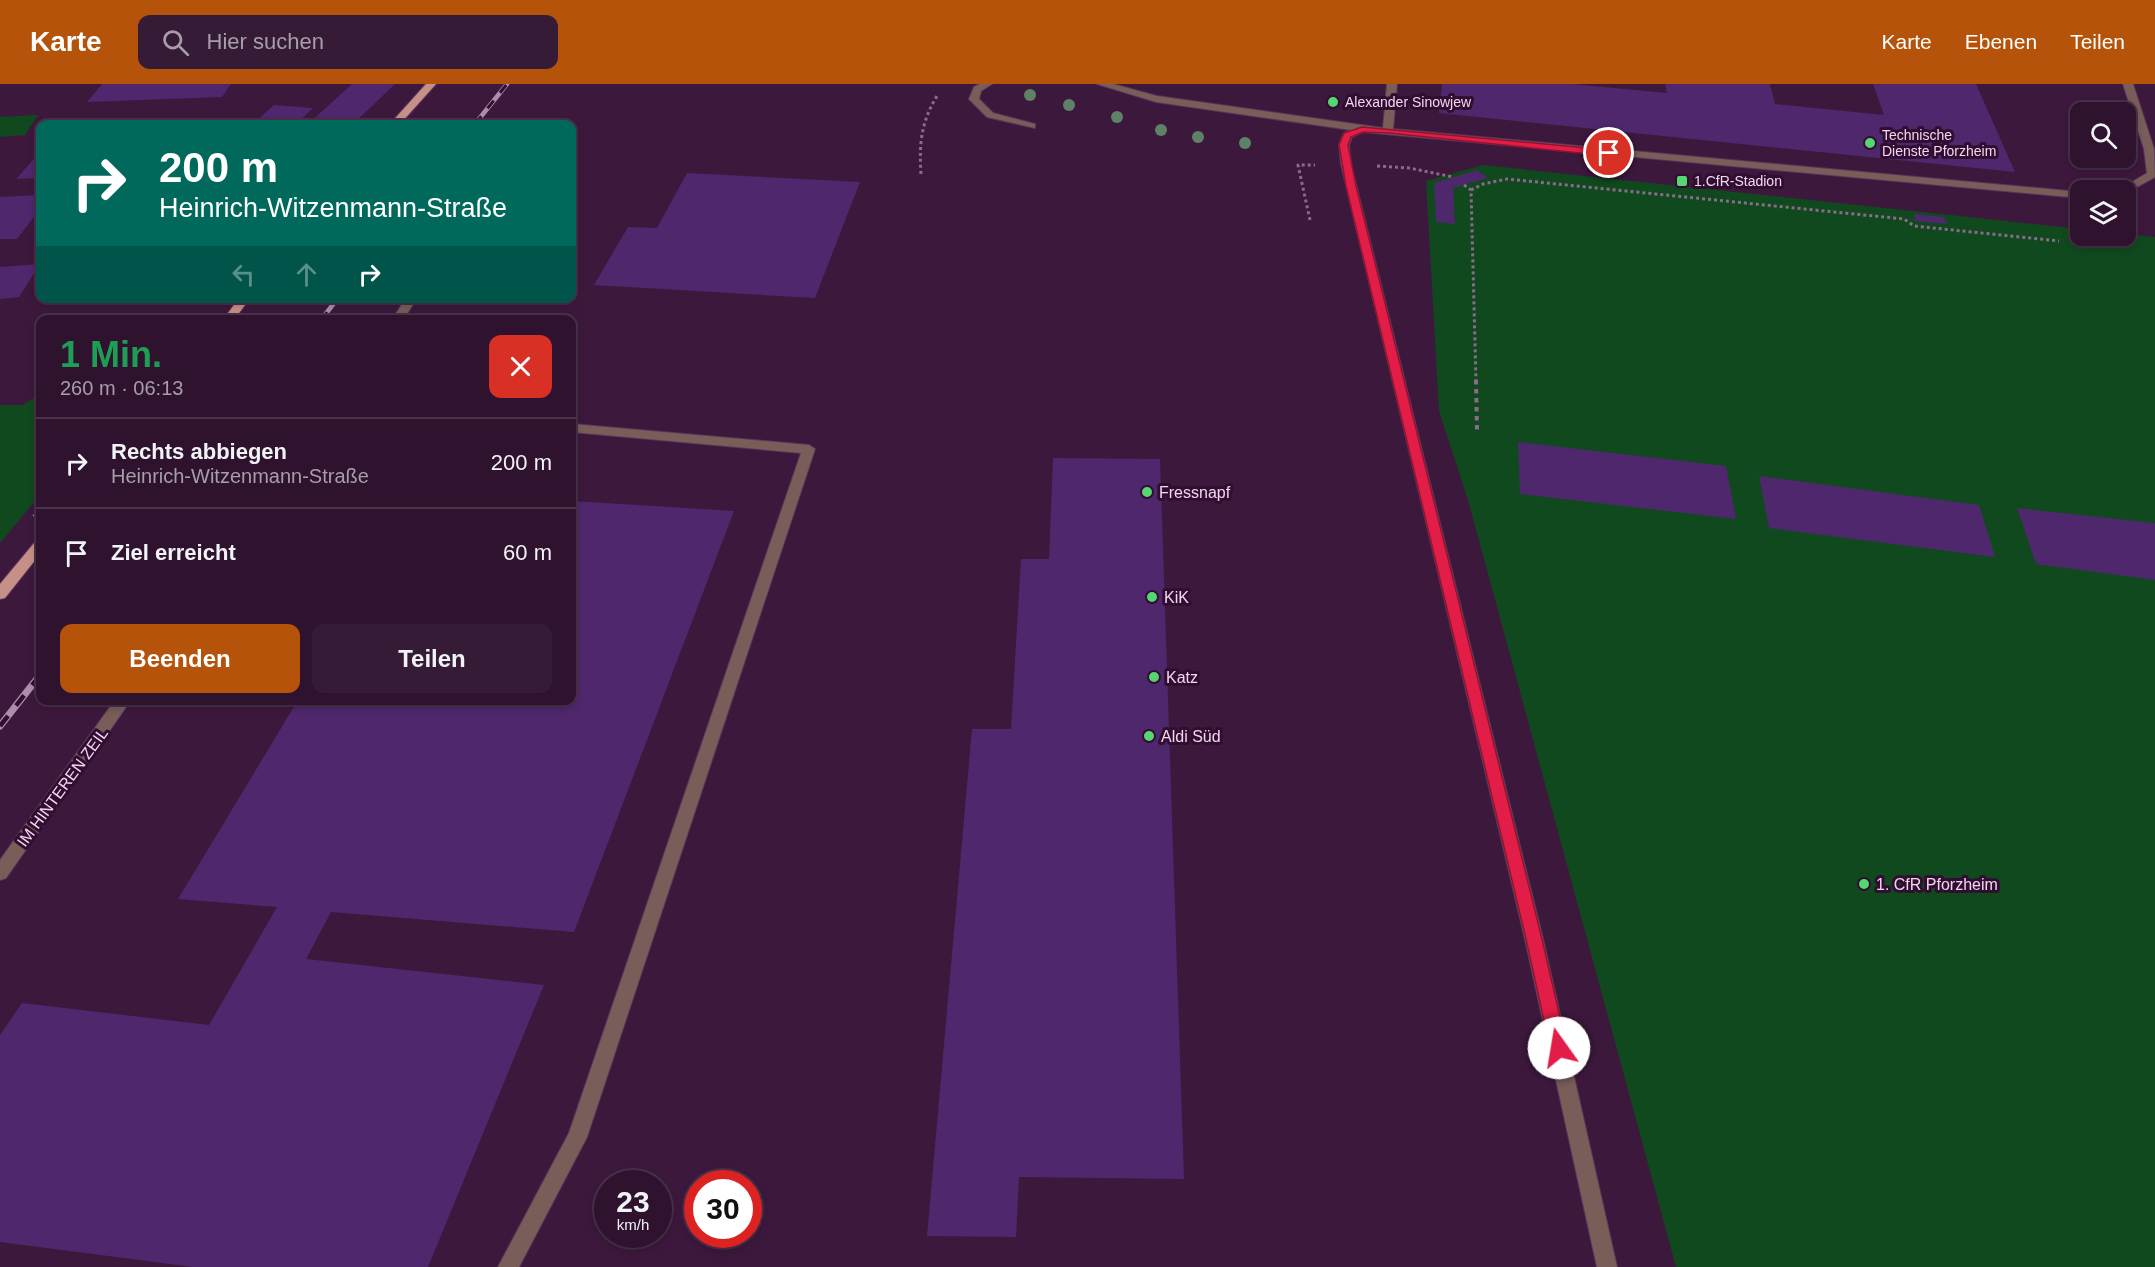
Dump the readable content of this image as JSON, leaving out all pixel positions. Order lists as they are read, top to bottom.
{
  "streets": {
    "street": ["IM HINTEREN ZEIL"]
  },
  "places": {
    "other": [
      "Alexander Sinowjew",
      "Technische Dienste Pforzheim",
      "Fressnapf",
      "KiK",
      "Katz",
      "Aldi Süd",
      "1. CfR Pforzheim"
    ],
    "transit": ["1.CfR-Stadion"]
  },
  "page": {
    "header": "Karte",
    "search": "Hier suchen",
    "nav": ["Karte", "Ebenen", "Teilen"],
    "turn": ["200 m", "Heinrich-Witzenmann-Straße"],
    "heading": ["1 Min.", "260 m · 06:13"],
    "list": [
      {
        "name": "Rechts abbiegen",
        "note": "Heinrich-Witzenmann-Straße",
        "value": "200 m"
      },
      {
        "name": "Ziel erreicht",
        "value": "60 m"
      }
    ],
    "buttons": ["Beenden", "Teilen"],
    "speed": "23 km/h",
    "limit": "30"
  }
}
